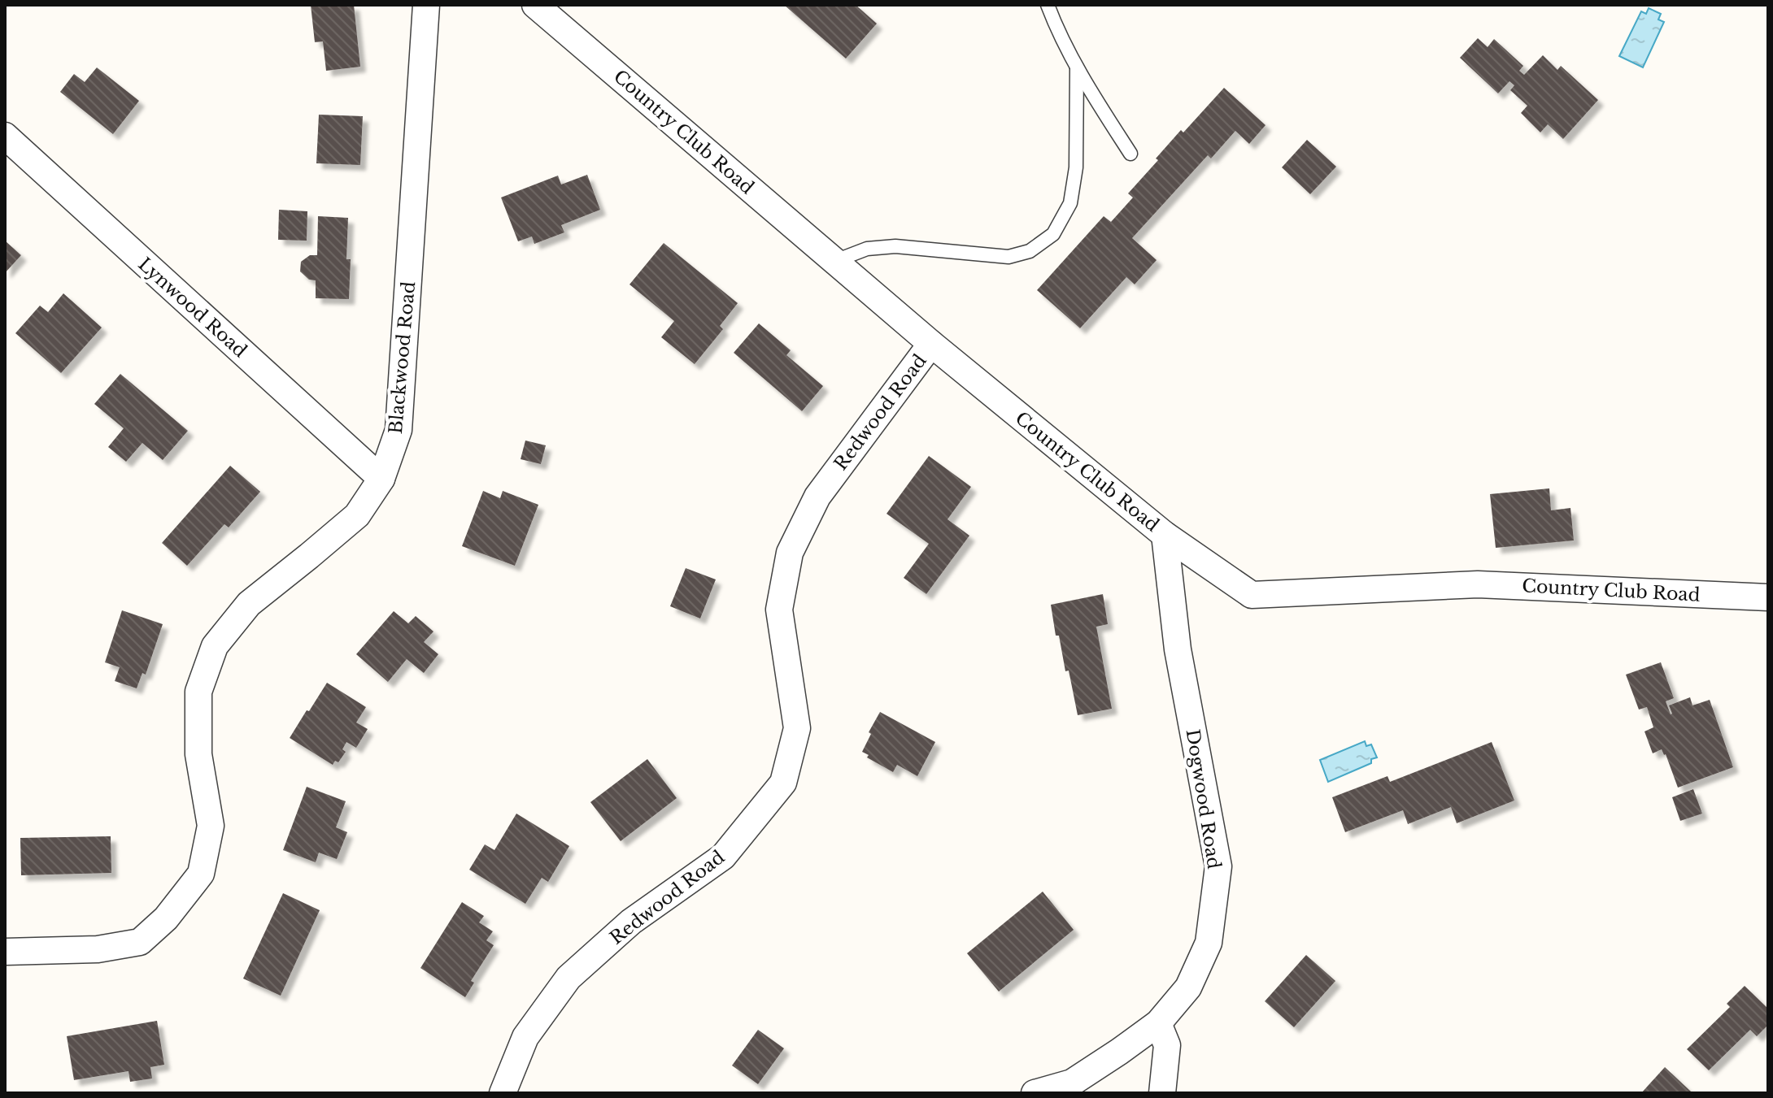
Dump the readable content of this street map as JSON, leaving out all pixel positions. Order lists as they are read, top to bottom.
{
  "streets": {
    "street": [
      "Country Club Road",
      "Lynwood Road",
      "Blackwood Road",
      "Redwood Road",
      "Dogwood Road"
    ]
  },
  "crossings": [
    ["Country Club Road", "Redwood Road"],
    ["Country Club Road", "Dogwood Road"],
    ["Lynwood Road", "Blackwood Road"]
  ]
}
